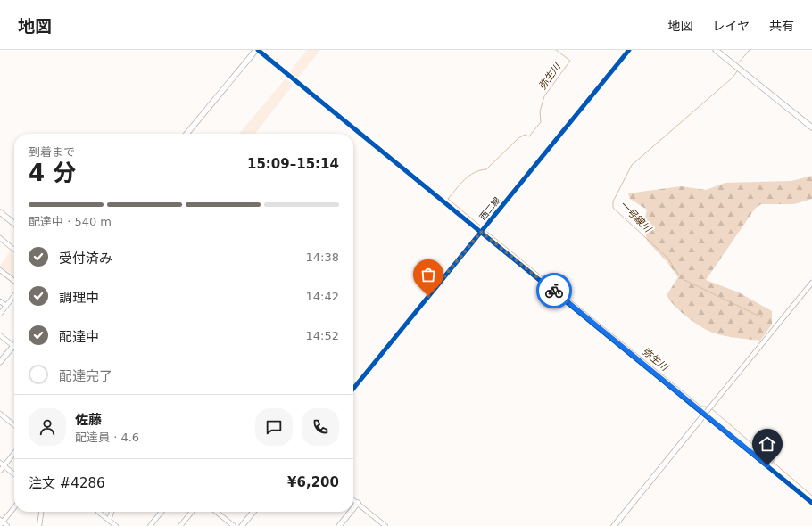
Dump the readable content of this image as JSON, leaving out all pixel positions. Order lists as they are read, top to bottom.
{
  "streets": {
    "street": ["西二線"]
  },
  "water": ["弥生川", "一号線川"],
  "page": {
    "header": "地図",
    "nav": ["地図", "レイヤ", "共有"],
    "heading": ["4 分", "到着まで", "15:09–15:14"],
    "panel": [
      "佐藤",
      "配達員 · 4.6",
      "注文 #4286",
      "¥6,200"
    ],
    "bar": "配達中 · 540 m",
    "list": [
      ["受付済み", "14:38"],
      ["調理中", "14:42"],
      ["配達中", "14:52"],
      "配達完了"
    ]
  }
}
